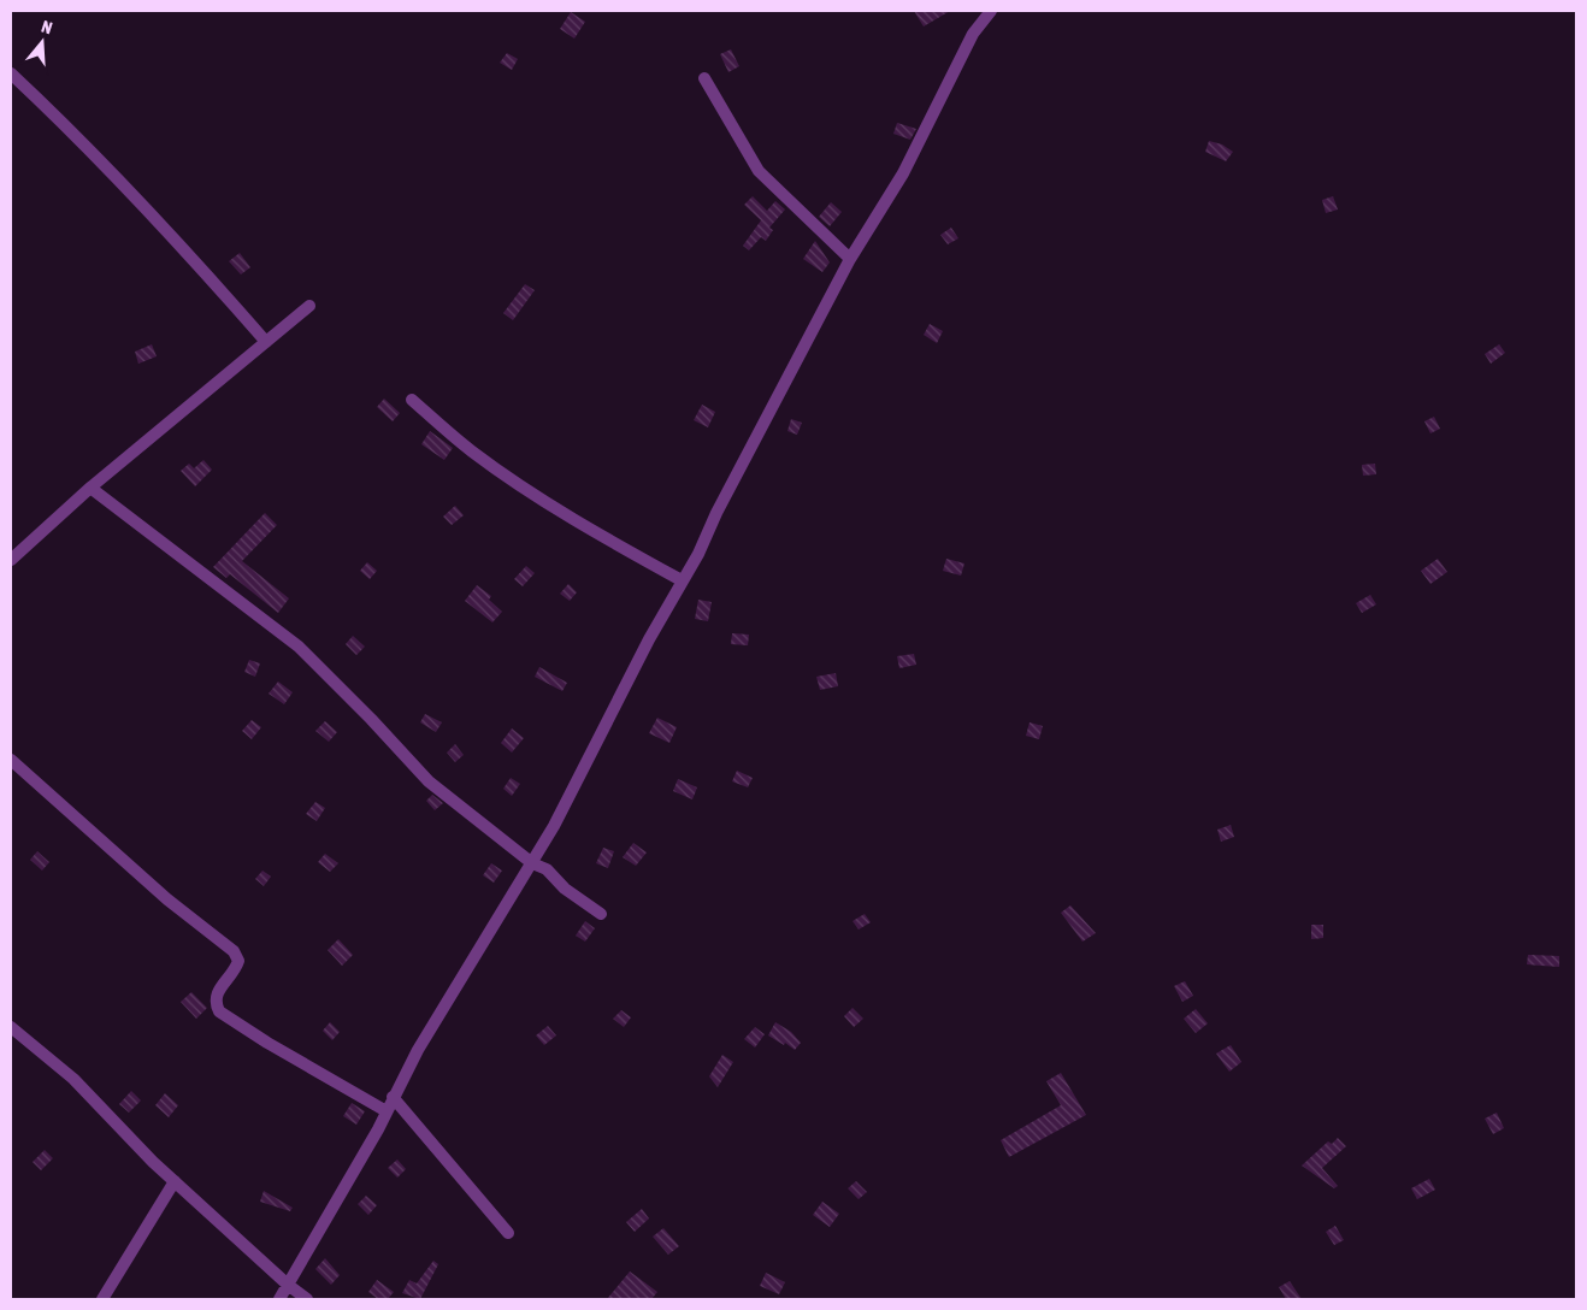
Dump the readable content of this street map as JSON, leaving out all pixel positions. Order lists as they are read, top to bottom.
{
  "north": "top"
}
